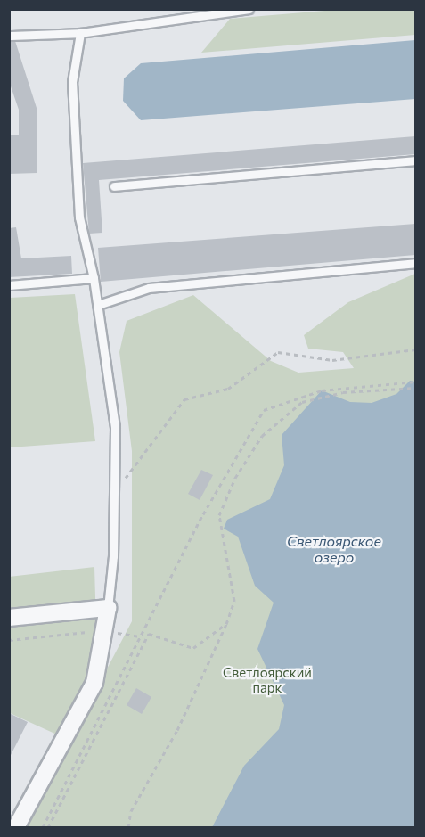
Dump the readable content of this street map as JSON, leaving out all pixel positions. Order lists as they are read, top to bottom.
{
  "water": ["Светлоярское озеро"],
  "parks": ["Светлоярский парк"]
}
